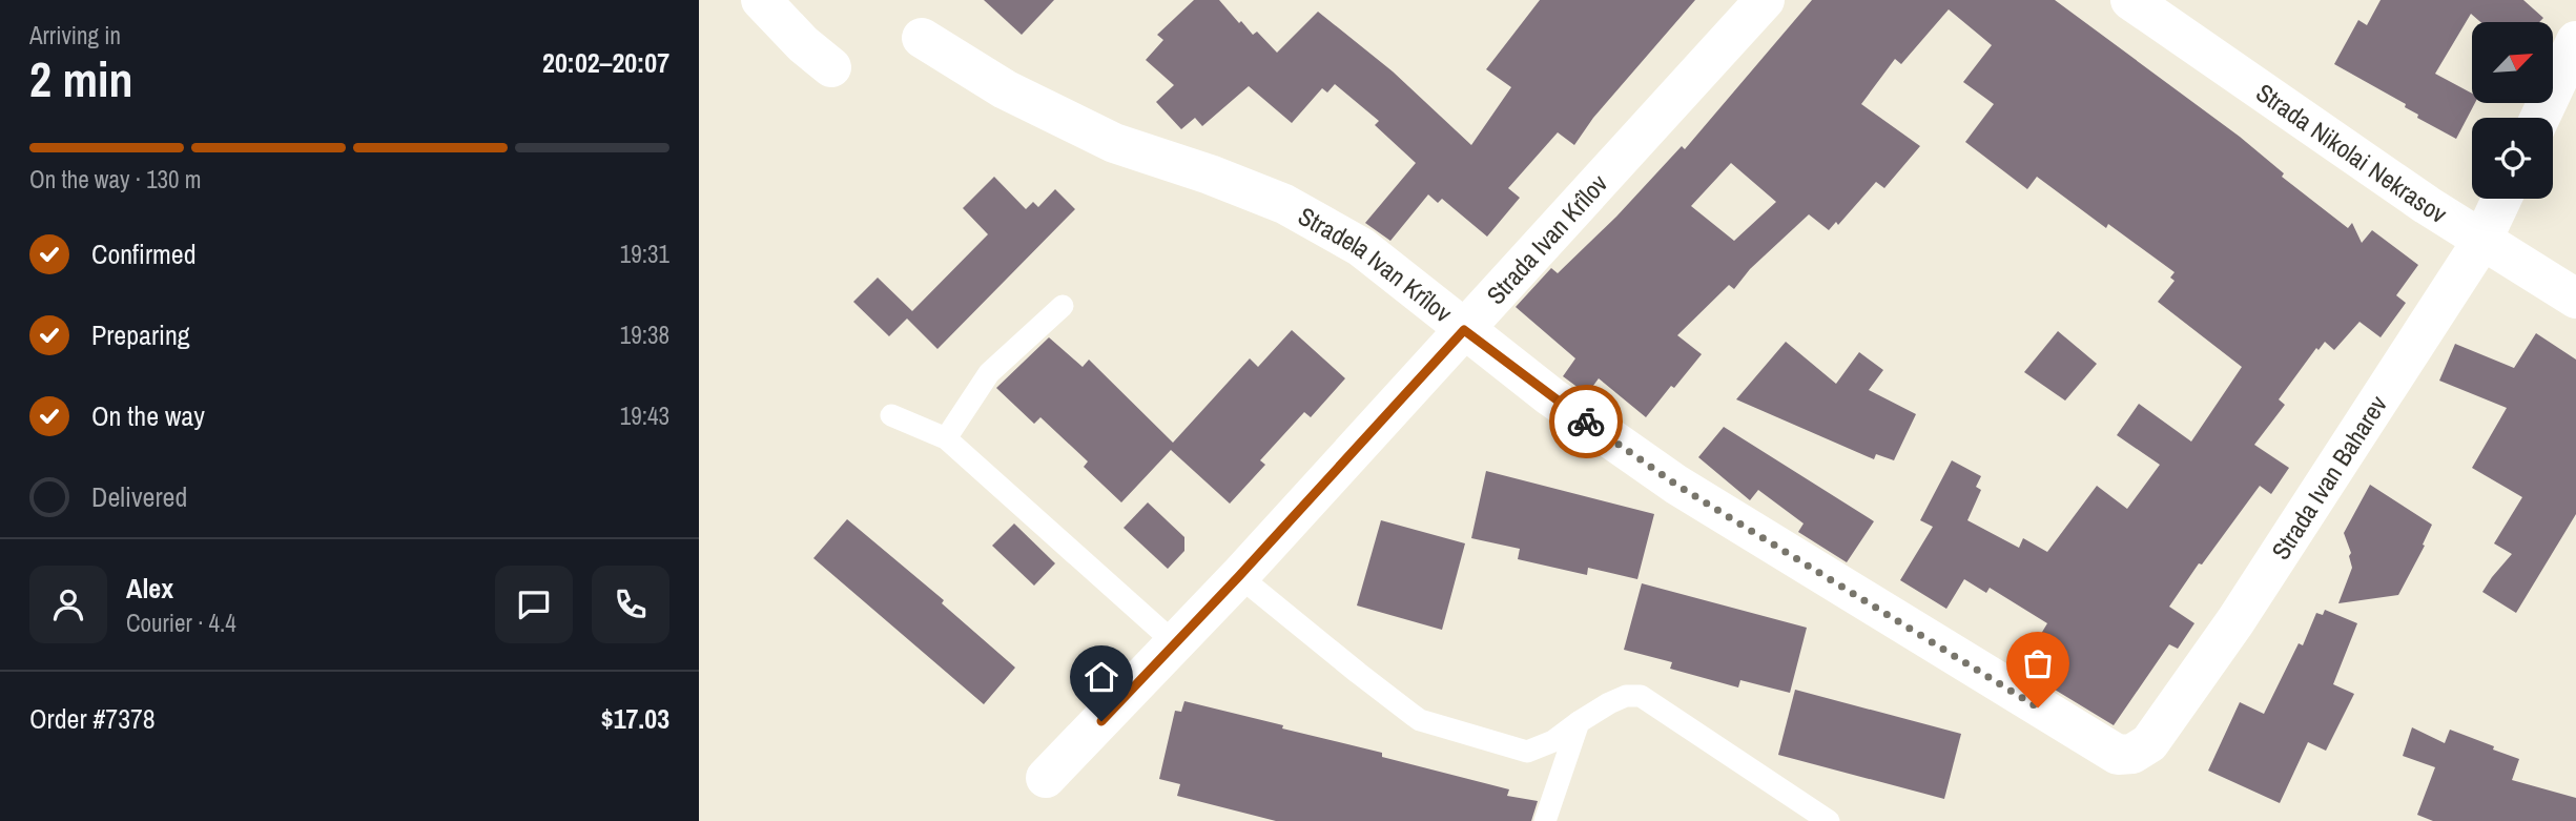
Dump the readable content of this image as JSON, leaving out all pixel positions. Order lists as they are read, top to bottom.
{
  "streets": {
    "street": [
      "Strada Nikolai Nekrasov",
      "Strada Ivan Krîlov",
      "Stradela Ivan Krîlov",
      "Strada Ivan Baharev"
    ]
  },
  "crossings": [
    ["Strada Nikolai Nekrasov", "Strada Ivan Baharev"],
    ["Strada Ivan Krîlov", "Stradela Ivan Krîlov"],
    ["Stradela Ivan Krîlov", "Strada Ivan Baharev"]
  ],
  "north": "top right",
  "page": {
    "heading": ["2 min", "Arriving in", "20:02–20:07"],
    "panel": [
      "Alex",
      "Courier · 4.4",
      "Order #7378",
      "$17.03"
    ],
    "bar": "On the way · 130 m",
    "list": [
      ["Confirmed", "19:31"],
      ["Preparing", "19:38"],
      ["On the way", "19:43"],
      "Delivered"
    ]
  }
}
